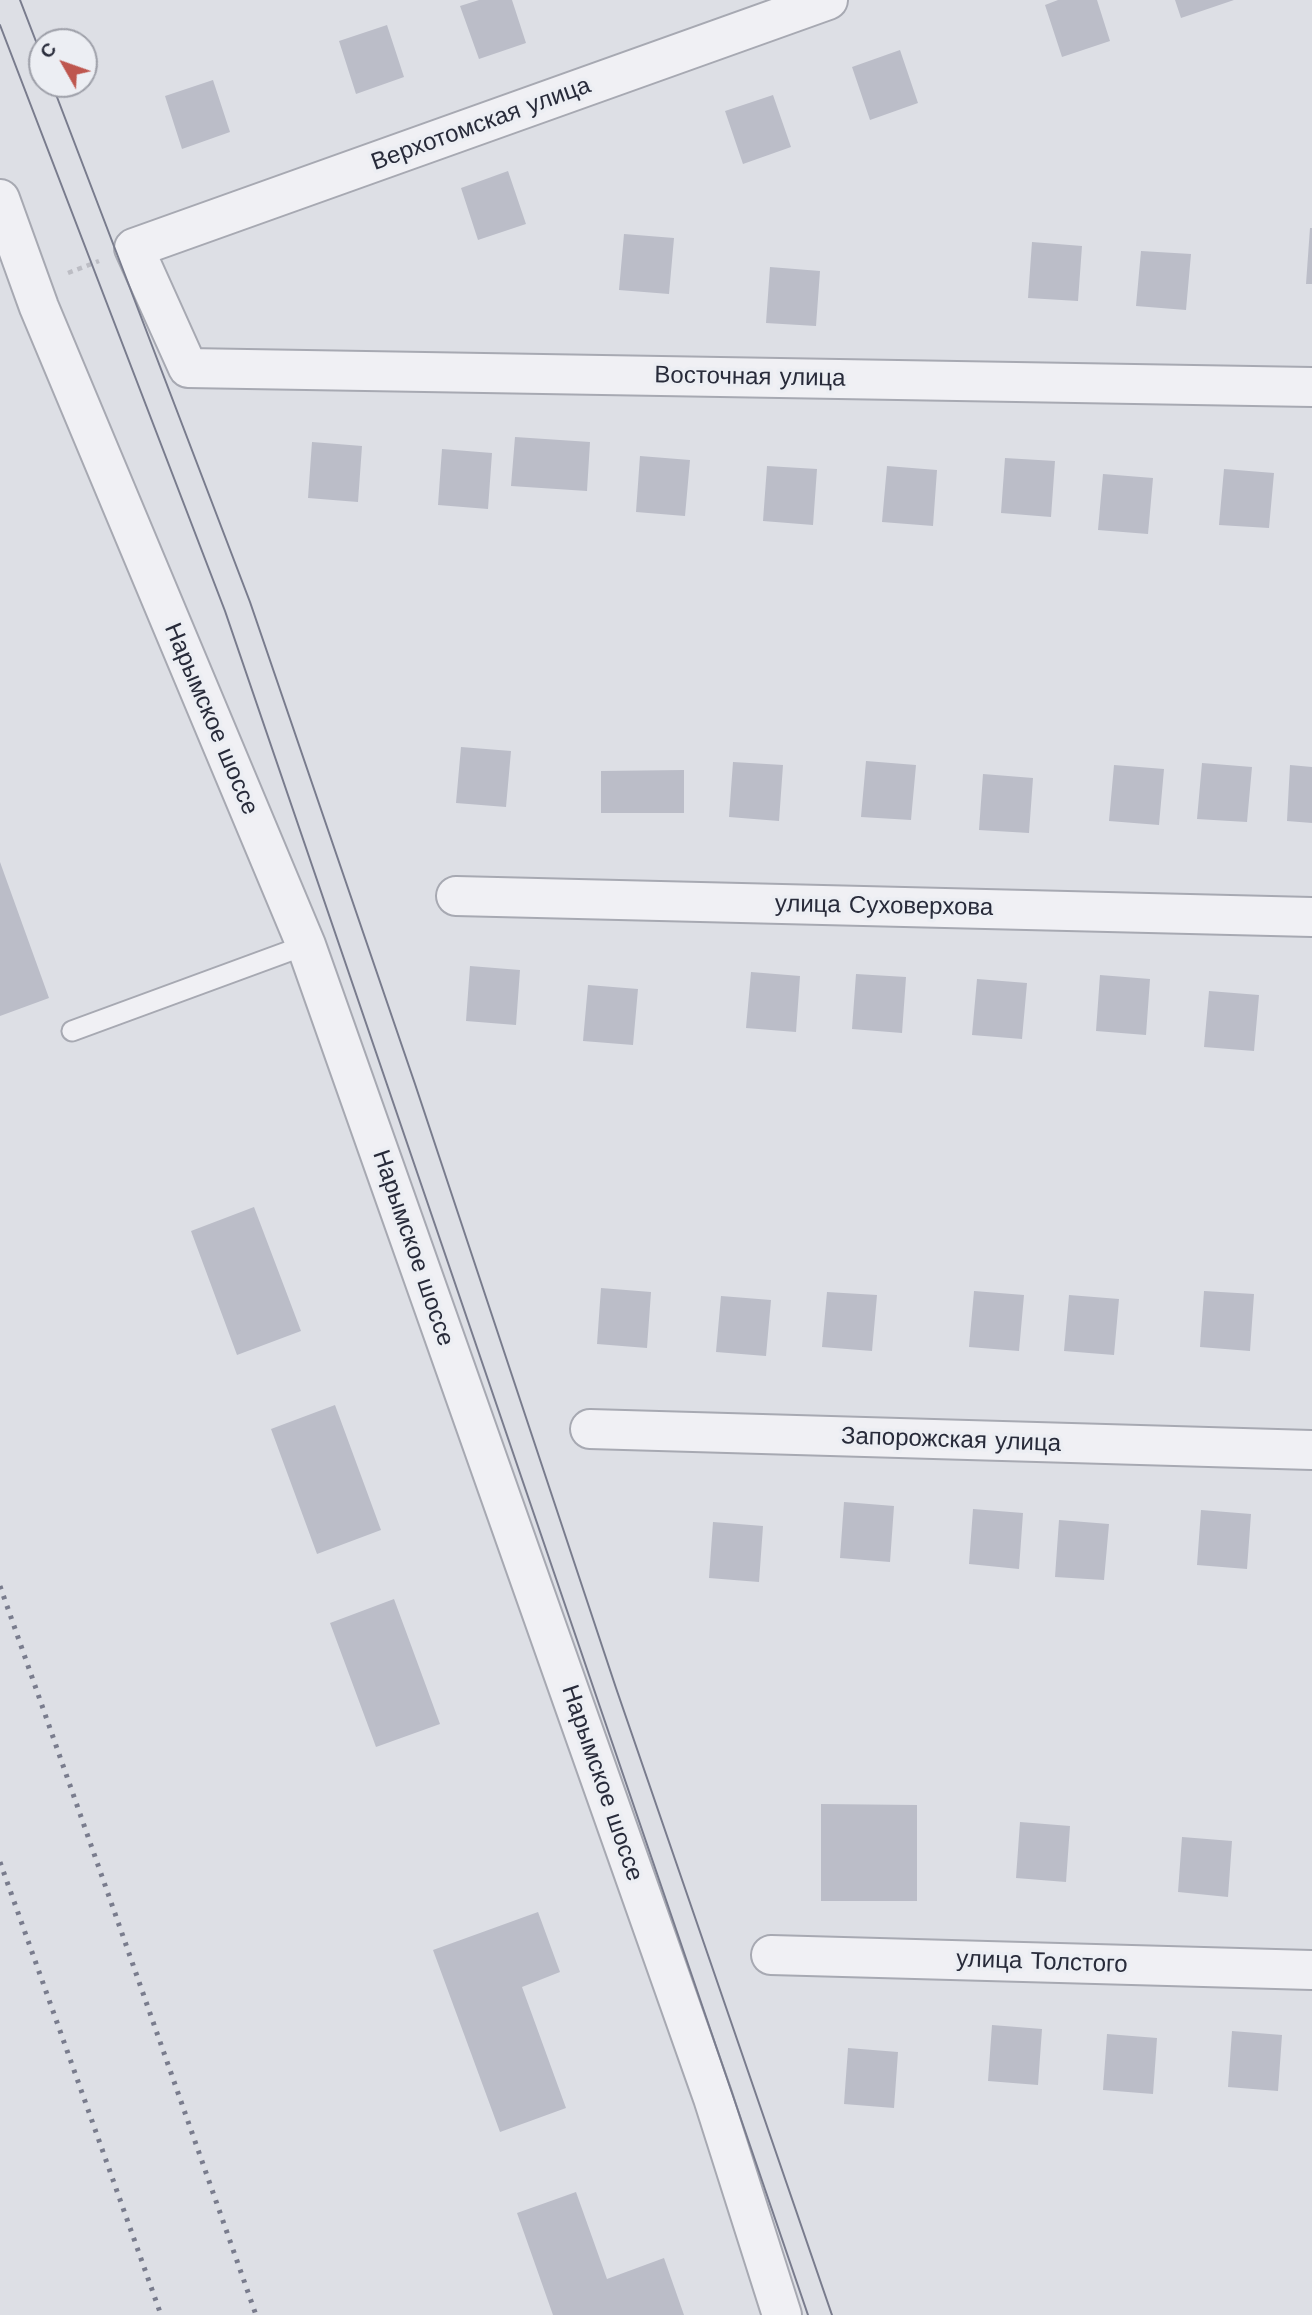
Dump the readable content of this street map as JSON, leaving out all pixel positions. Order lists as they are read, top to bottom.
{
  "streets": {
    "street": [
      "Верхотомская улица",
      "Восточная улица",
      "Нарымское шоссе",
      "улица Суховерхова",
      "Запорожская улица",
      "улица Толстого"
    ]
  },
  "crossings": [
    ["Верхотомская улица", "Восточная улица"]
  ],
  "north": "top left"
}
